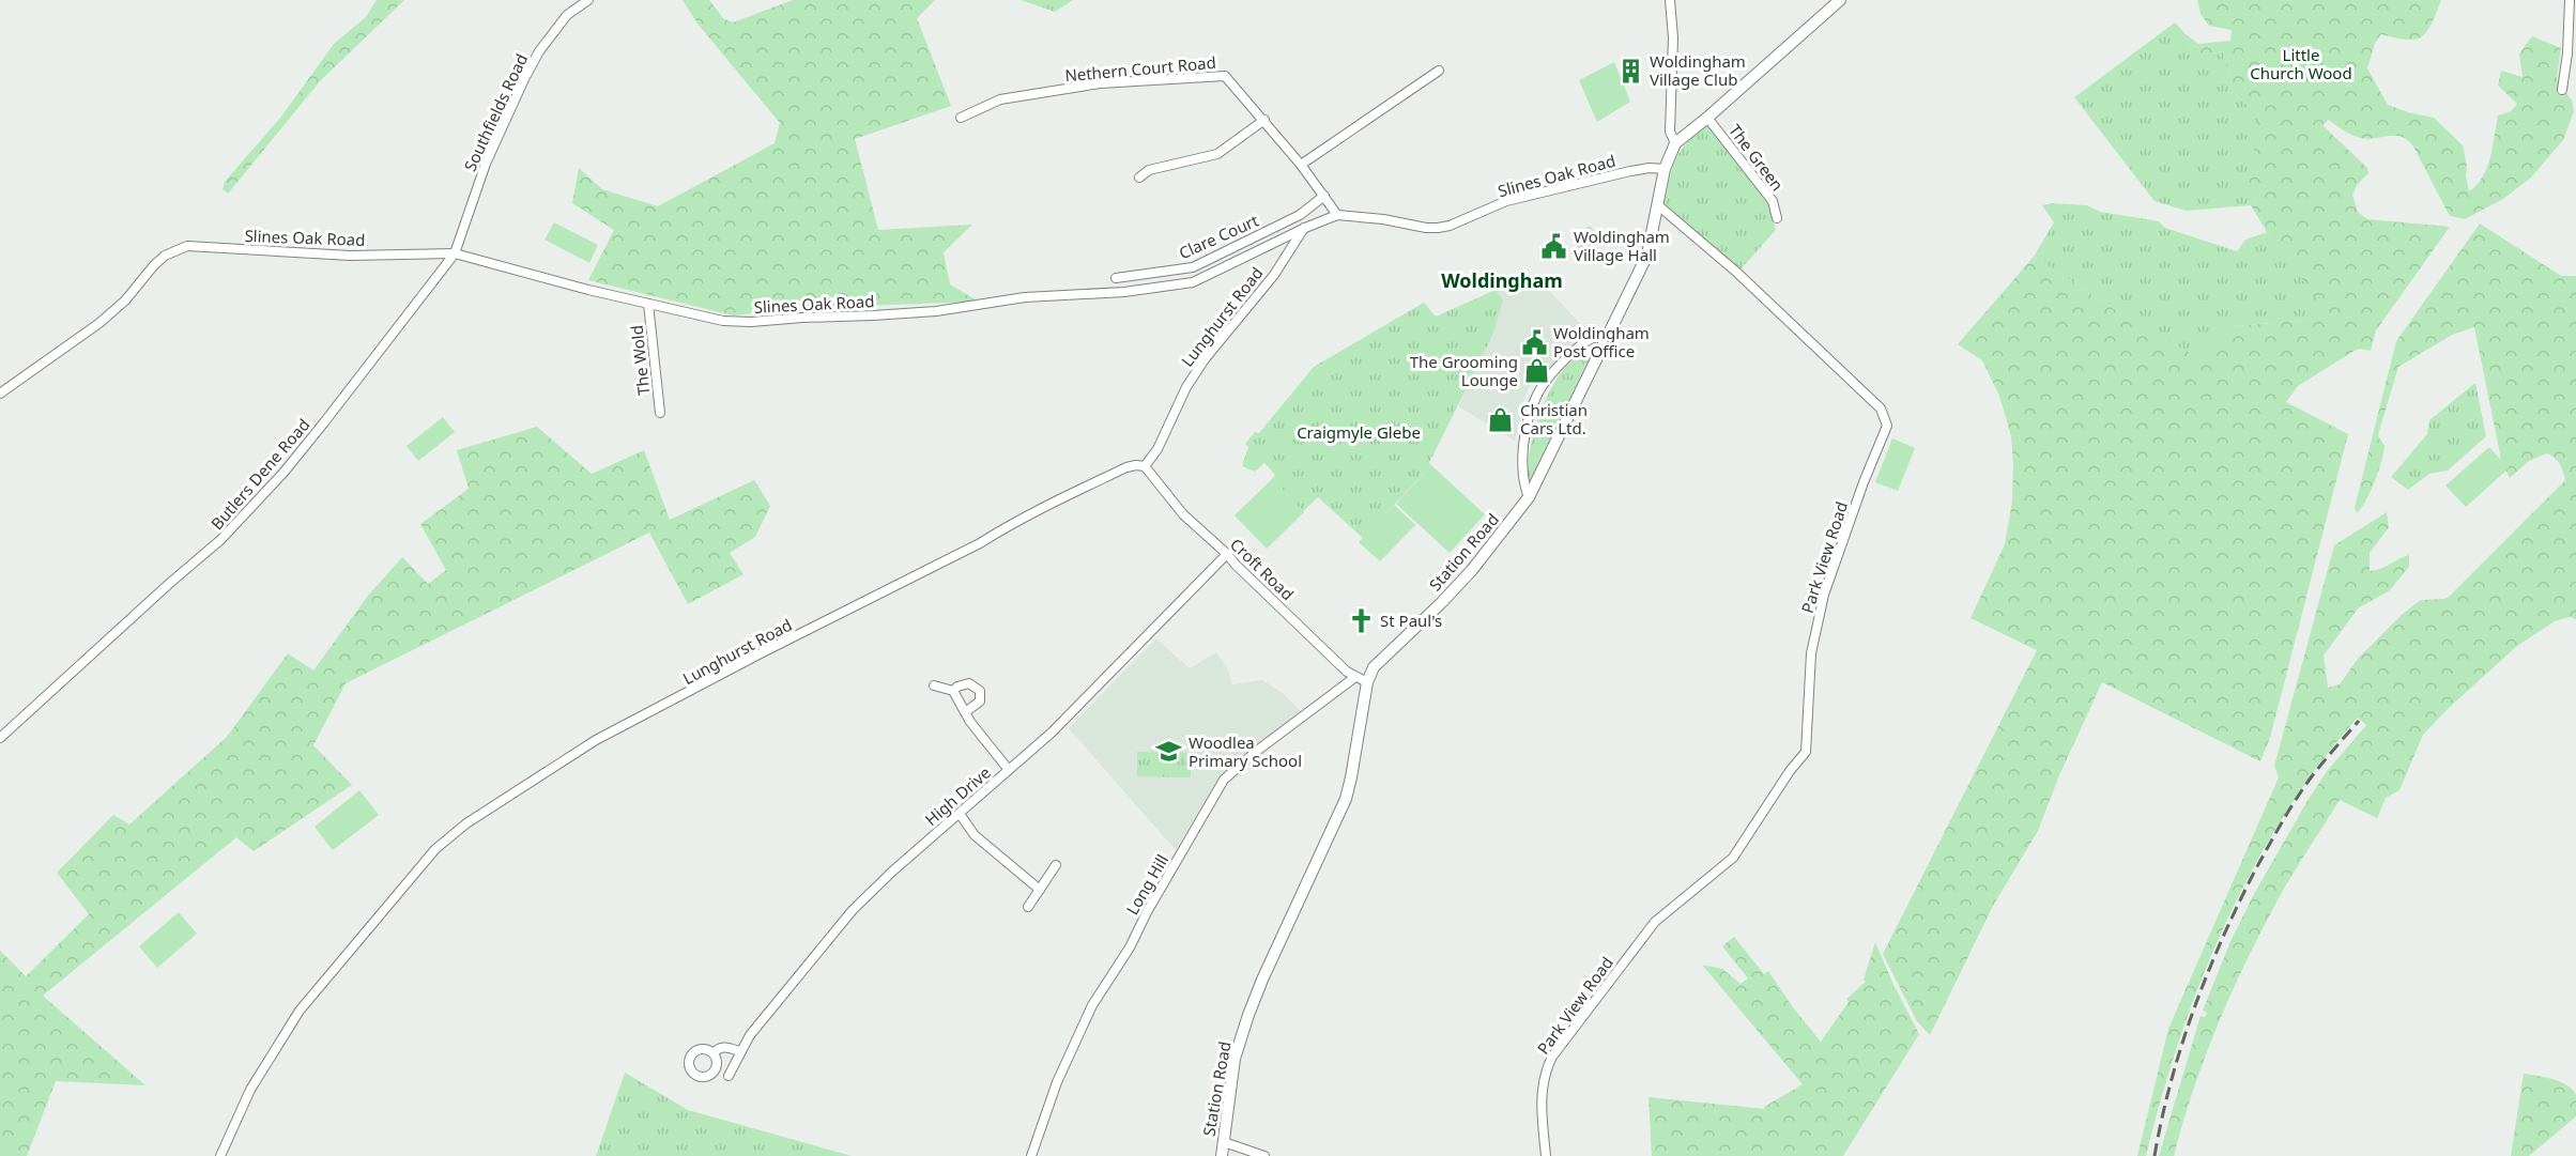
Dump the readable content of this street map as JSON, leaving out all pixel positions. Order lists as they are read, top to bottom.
{
  "streets": {
    "street": [
      "Nethern Court Road",
      "Southfields Road",
      "The Green",
      "Slines Oak Road",
      "Clare Court",
      "Lunghurst Road",
      "The Wold",
      "Butlers Dene Road",
      "Station Road",
      "Park View Road",
      "Croft Road",
      "High Drive",
      "Long Hill"
    ]
  },
  "crossings": [
    ["Nethern Court Road", "Slines Oak Road"],
    ["Nethern Court Road", "Clare Court"],
    ["Southfields Road", "Slines Oak Road"],
    ["Southfields Road", "Butlers Dene Road"],
    ["Slines Oak Road", "Lunghurst Road"],
    ["Slines Oak Road", "The Wold"],
    ["Slines Oak Road", "Butlers Dene Road"],
    ["Slines Oak Road", "Station Road"],
    ["Lunghurst Road", "Croft Road"],
    ["Station Road", "Park View Road"],
    ["Station Road", "Croft Road"],
    ["Croft Road", "High Drive"],
    ["Croft Road", "Long Hill"]
  ],
  "districts": ["Woldingham"],
  "parks": ["Little Church Wood", "Craigmyle Glebe"],
  "places": {
    "building": ["Woldingham Village Club"],
    "public building": ["Woldingham Village Hall", "Woldingham Post Office"],
    "shop": ["The Grooming Lounge", "Christian Cars Ltd."],
    "church": ["St Paul's"],
    "school or university": ["Woodlea Primary School"]
  }
}
